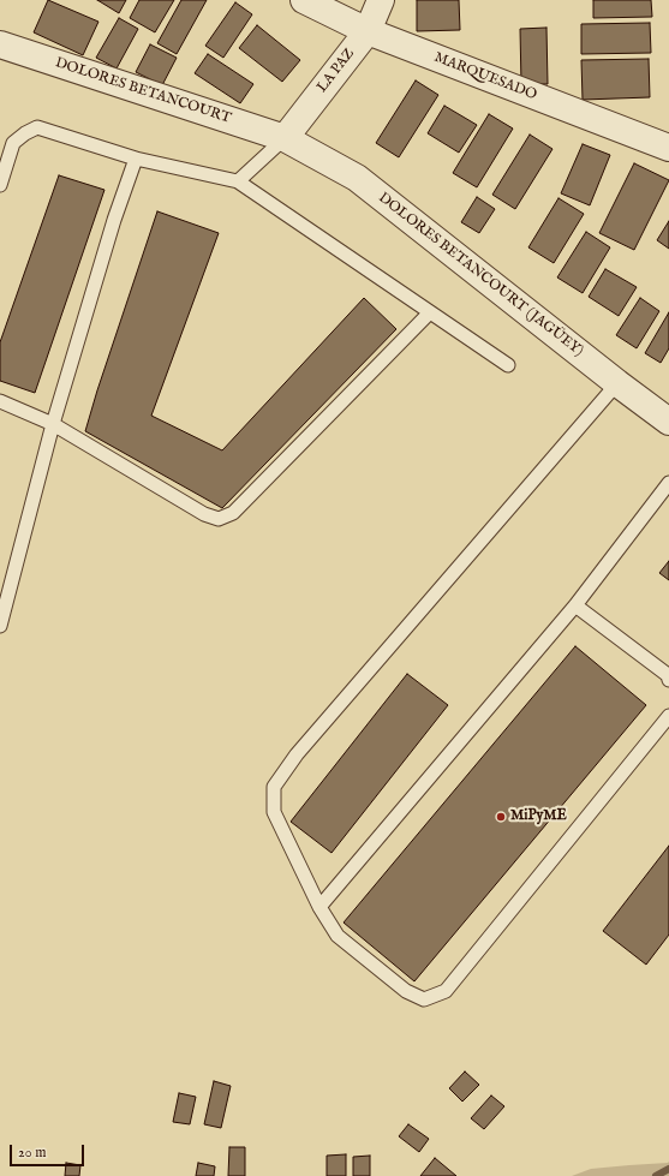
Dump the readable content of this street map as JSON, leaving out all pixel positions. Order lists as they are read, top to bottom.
{
  "streets": {
    "street": [
      "LA PAZ",
      "MARQUESADO",
      "DOLORES BETANCOURT",
      "DOLORES BETANCOURT (JAGÜEY)"
    ]
  },
  "crossings": [
    ["LA PAZ", "MARQUESADO"],
    ["LA PAZ", "DOLORES BETANCOURT"],
    ["LA PAZ", "DOLORES BETANCOURT (JAGÜEY)"],
    ["DOLORES BETANCOURT", "DOLORES BETANCOURT (JAGÜEY)"]
  ],
  "places": ["MiPyME"],
  "scale_bar": "20 m"
}
